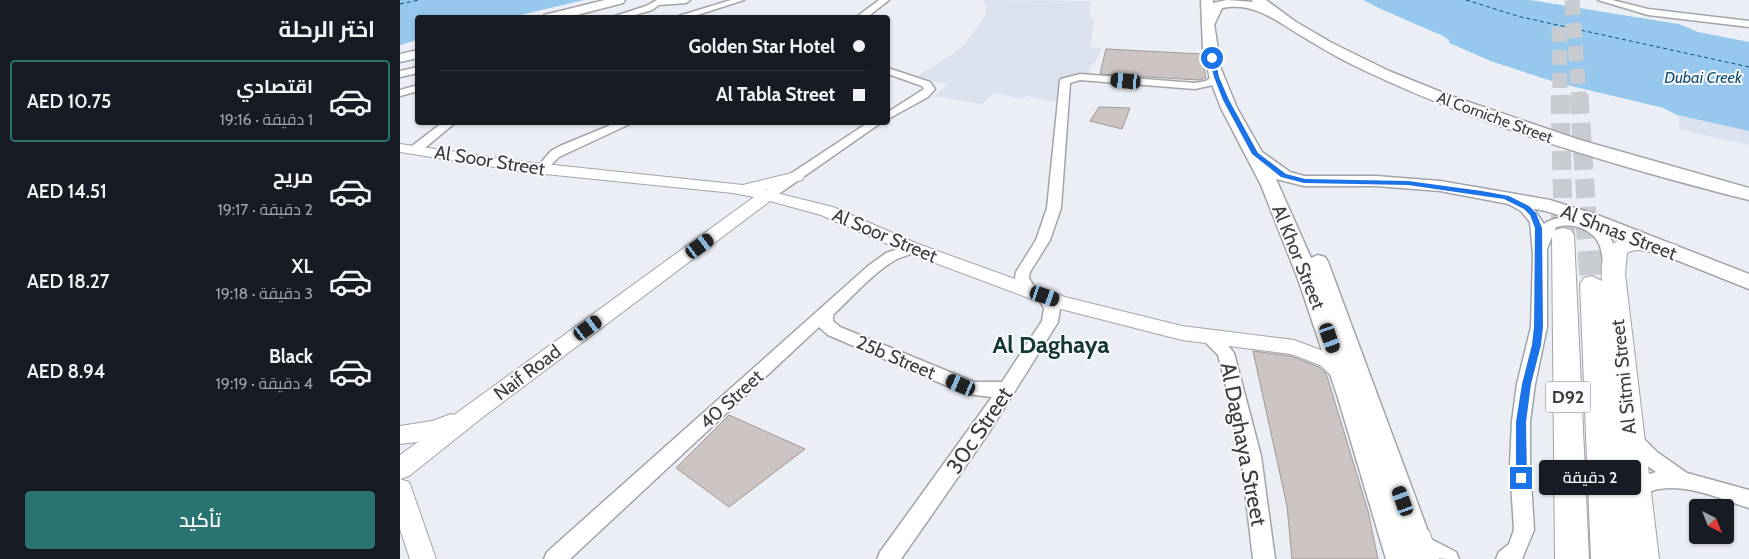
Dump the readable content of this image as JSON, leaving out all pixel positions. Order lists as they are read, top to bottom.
{
  "streets": {
    "main road": [
      "Al Corniche Street",
      "Al Shnas Street",
      "Al Khor Street",
      "Al Sitmi Street",
      "D92"
    ],
    "street": [
      "Al Soor Street",
      "25b Street",
      "Naif Road",
      "40 Street",
      "30c Street",
      "Al Daghaya Street"
    ]
  },
  "crossings": [
    ["Al Soor Street", "Al Khor Street"],
    ["Al Soor Street", "Naif Road"],
    ["Al Soor Street", "40 Street"],
    ["Al Soor Street", "30c Street"],
    ["Al Soor Street", "Al Daghaya Street"],
    ["Al Shnas Street", "Al Khor Street"],
    ["Al Shnas Street", "Al Sitmi Street"],
    ["25b Street", "40 Street"],
    ["25b Street", "30c Street"],
    ["Al Sitmi Street", "D92"]
  ],
  "districts": ["Al Daghaya"],
  "water": ["Dubai Creek"],
  "north": "bottom right",
  "page": {
    "heading": "اختر الرحلة",
    "banner": ["Golden Star Hotel", "Al Tabla Street"],
    "list": [
      {
        "name": "اقتصادي",
        "note": "1 دقيقة · 19:16",
        "value": "AED 10.75"
      },
      {
        "name": "مريح",
        "note": "2 دقيقة · 19:17",
        "value": "AED 14.51"
      },
      {
        "name": "XL",
        "note": "3 دقيقة · 19:18",
        "value": "AED 18.27"
      },
      {
        "name": "Black",
        "note": "4 دقيقة · 19:19",
        "value": "AED 8.94"
      }
    ],
    "bubble": "2 دقيقة",
    "buttons": "تأكيد"
  }
}
